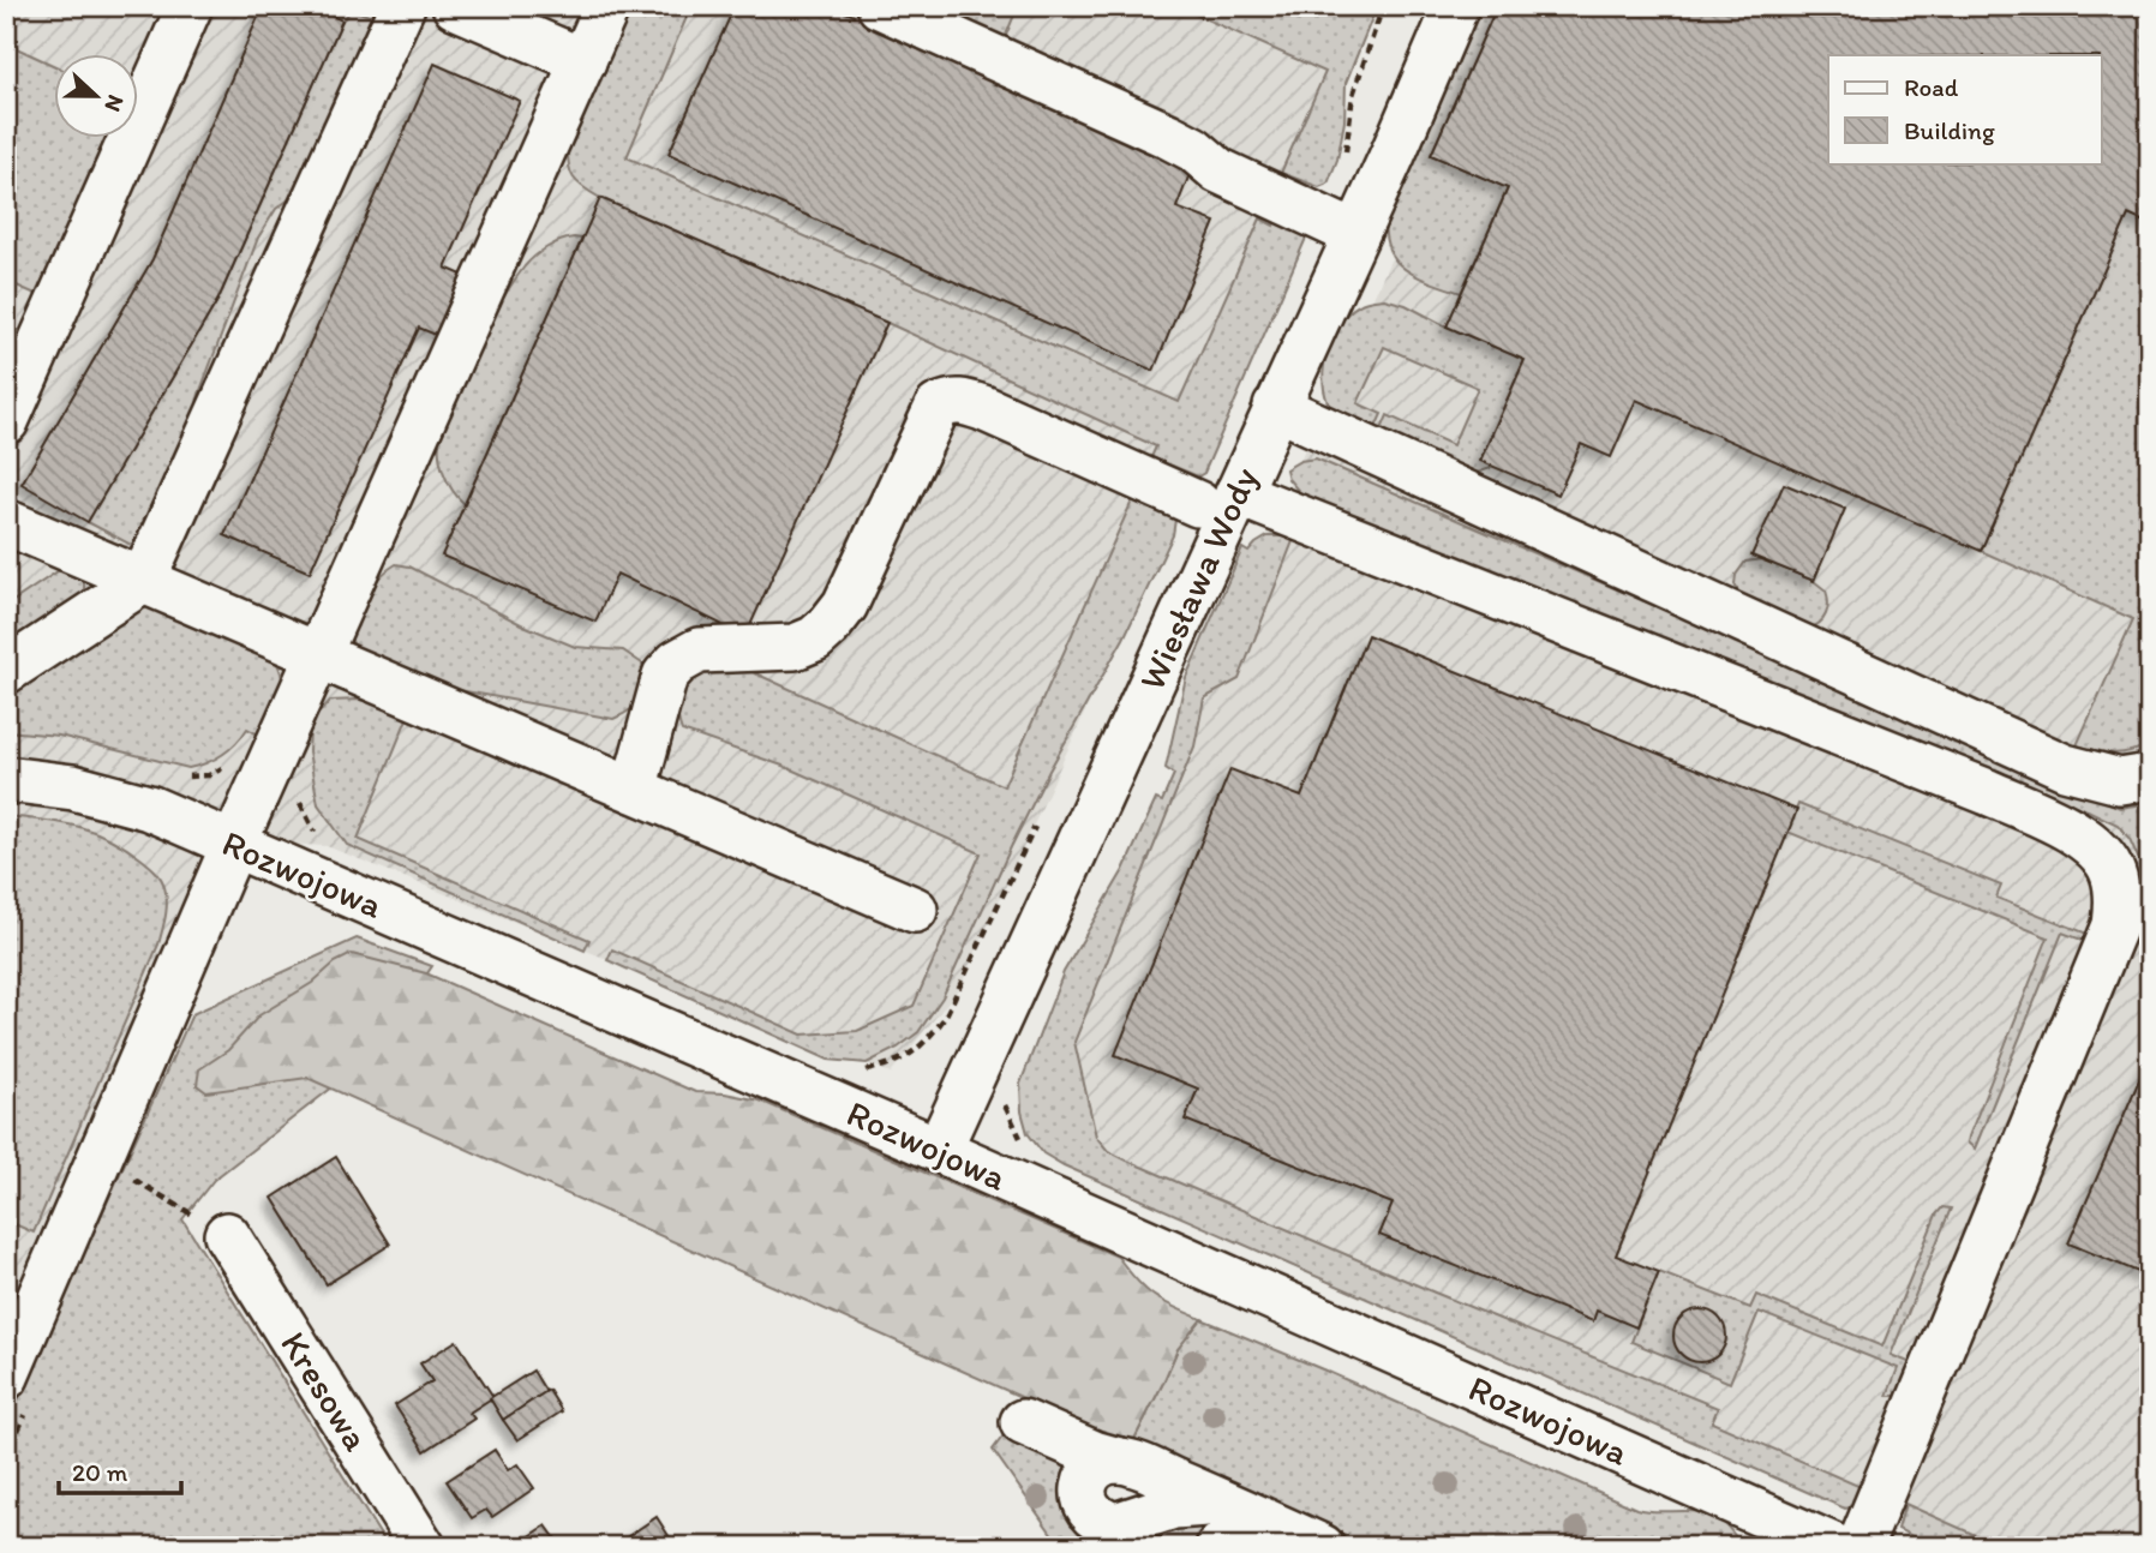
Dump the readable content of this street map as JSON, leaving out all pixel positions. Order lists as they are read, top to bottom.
{
  "streets": {
    "street": ["Wiesława Wody", "Rozwojowa", "Kresowa"]
  },
  "crossings": [
    ["Wiesława Wody", "Rozwojowa"]
  ],
  "legend": ["Road", "Building"],
  "scale_bar": "20 m",
  "north": "right"
}
